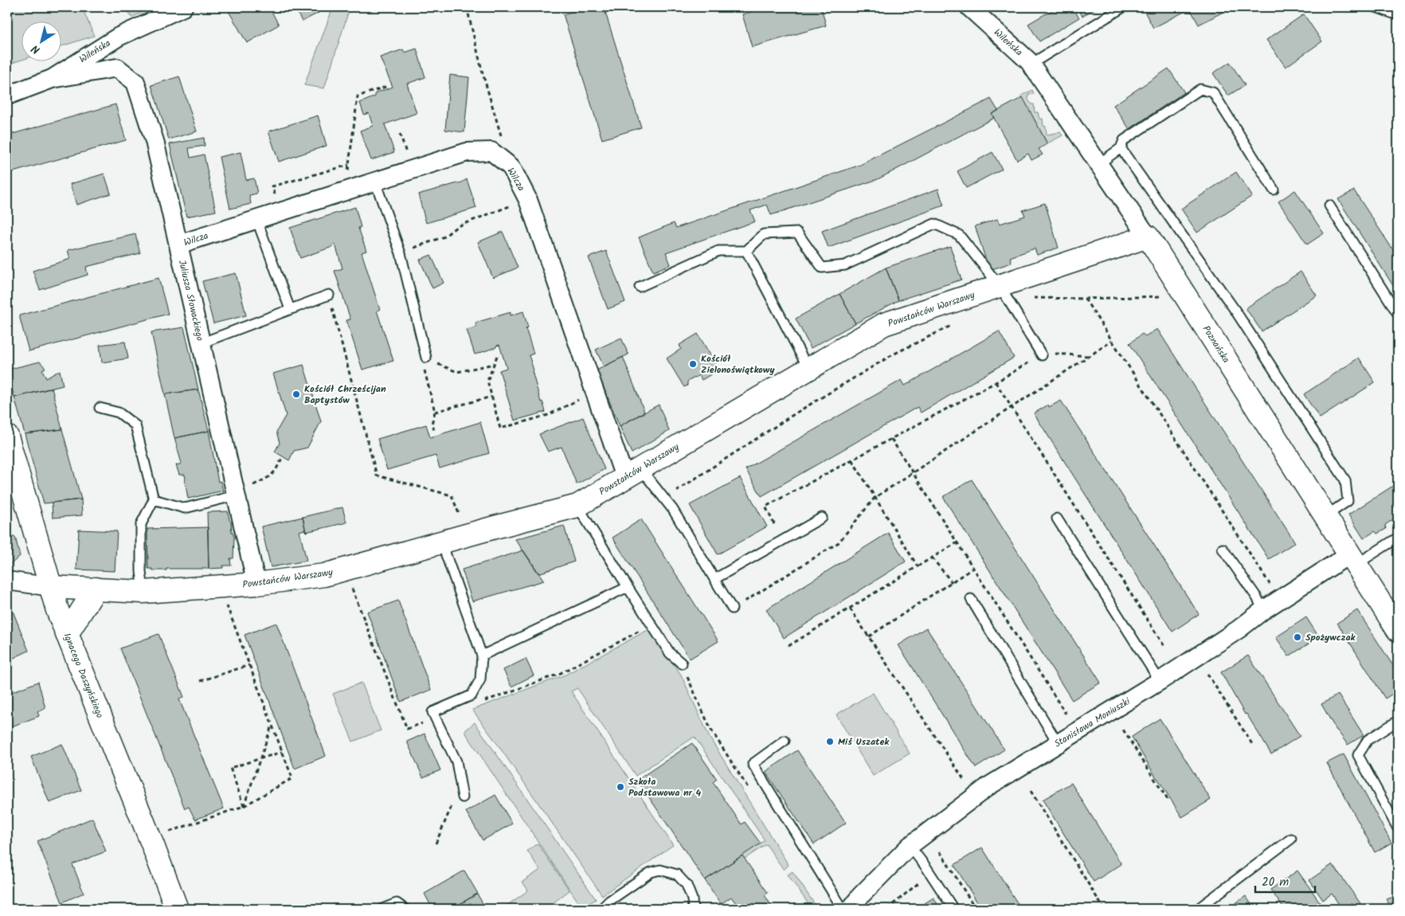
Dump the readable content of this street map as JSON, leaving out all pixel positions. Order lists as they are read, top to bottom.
{
  "streets": {
    "street": [
      "Wileńska",
      "Wilcza",
      "Juliusza Słowackiego",
      "Powstańców Warszawy",
      "Poznańska",
      "Ignacego Daszyńskiego",
      "Stanisława Moniuszki"
    ]
  },
  "crossings": [
    ["Wileńska", "Juliusza Słowackiego"],
    ["Wileńska", "Poznańska"],
    ["Wilcza", "Juliusza Słowackiego"],
    ["Wilcza", "Powstańców Warszawy"],
    ["Juliusza Słowackiego", "Powstańców Warszawy"],
    ["Powstańców Warszawy", "Poznańska"],
    ["Powstańców Warszawy", "Ignacego Daszyńskiego"],
    ["Poznańska", "Stanisława Moniuszki"]
  ],
  "places": [
    "Kościół Zielonoświątkowy",
    "Kościół Chrześcijan Baptystów",
    "Spożywczak",
    "Miś Uszatek",
    "Szkoła Podstawowa nr 4"
  ],
  "scale_bar": "20 m",
  "north": "bottom left"
}
